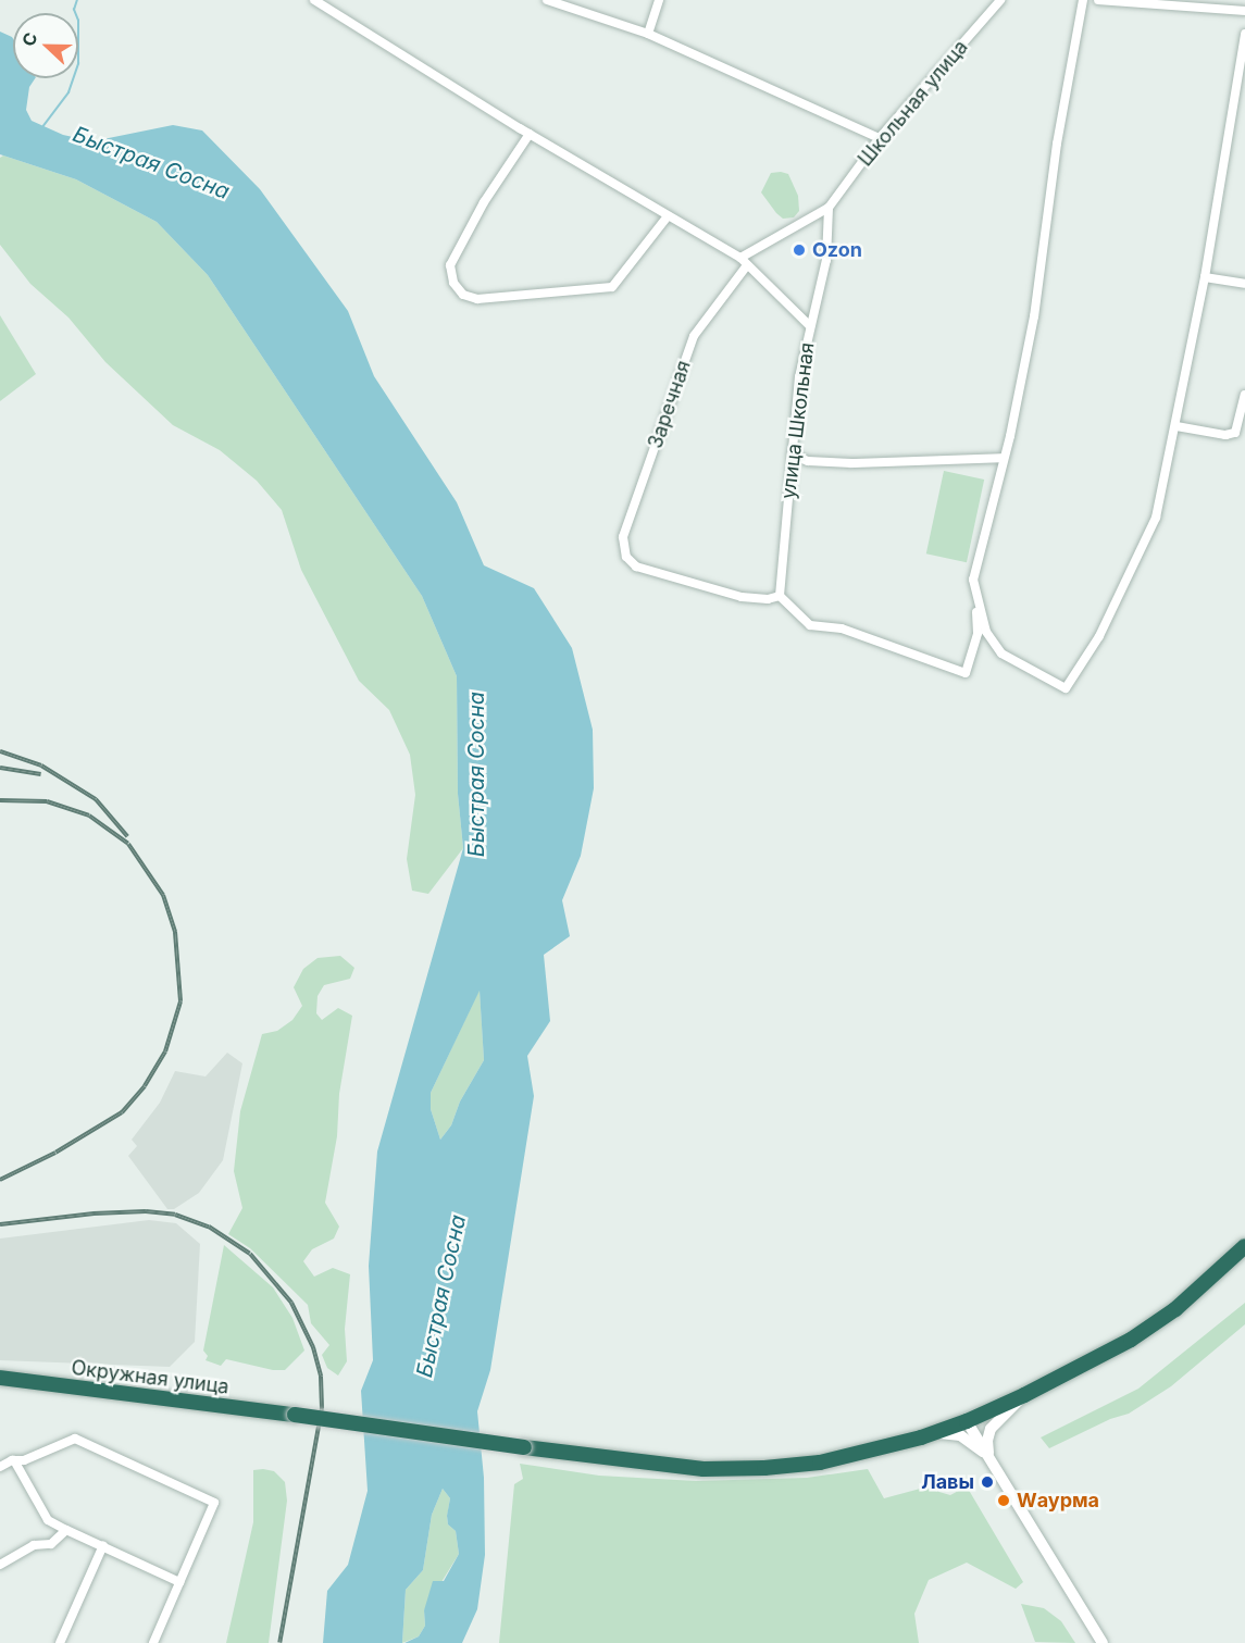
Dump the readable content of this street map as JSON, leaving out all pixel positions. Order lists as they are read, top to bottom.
{
  "streets": {
    "highway": ["Окружная улица"],
    "street": ["Школьная улица", "Заречная", "улица Школьная"]
  },
  "crossings": [
    ["Школьная улица", "улица Школьная"],
    ["Заречная", "улица Школьная"]
  ],
  "water": ["Быстрая Сосна"],
  "places": ["Ozon", "Лавы", "Wаурма"],
  "north": "left"
}
